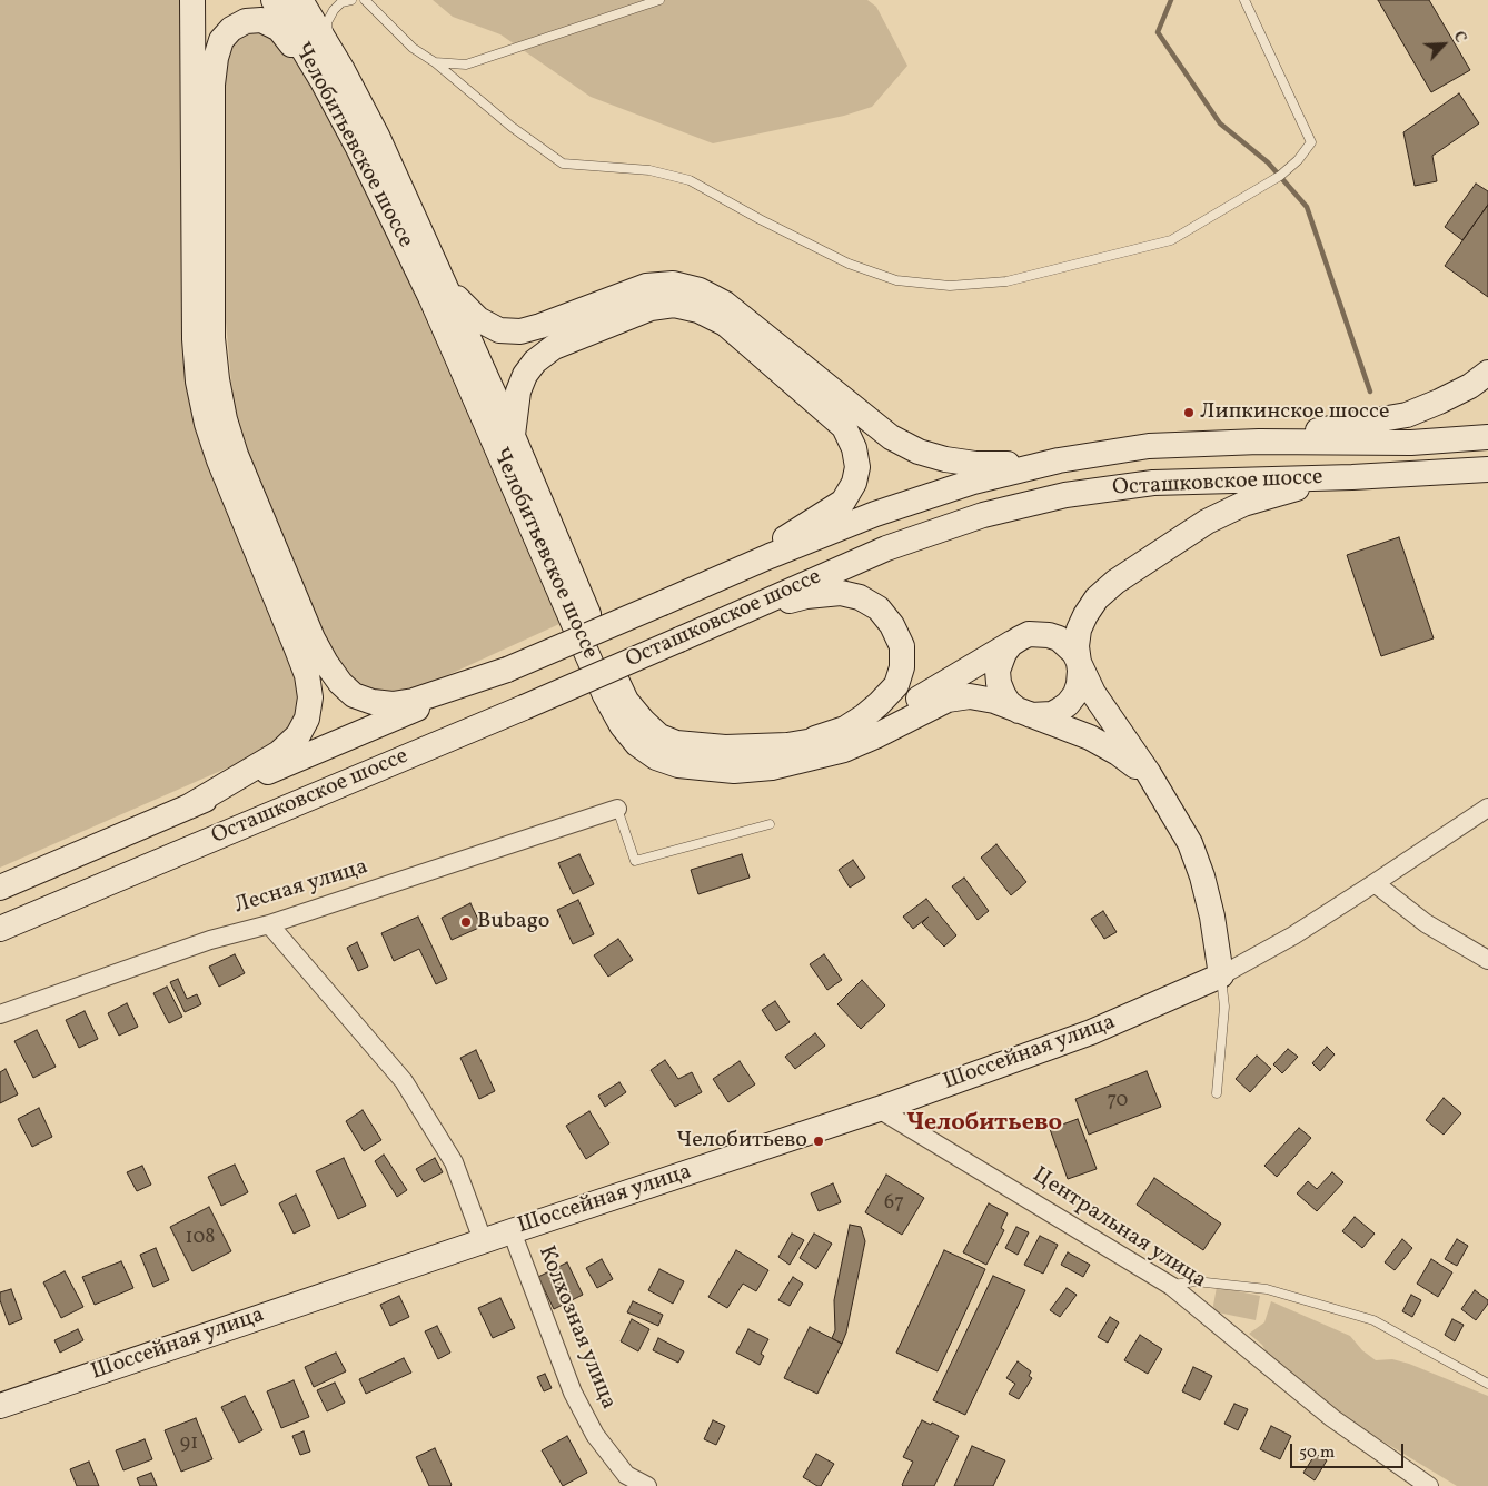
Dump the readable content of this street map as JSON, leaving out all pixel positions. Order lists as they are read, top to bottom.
{
  "streets": {
    "street": [
      "Челобитьевское шоссе",
      "Осташковское шоссе",
      "Лесная улица",
      "Шоссейная улица",
      "Центральная улица",
      "Колхозная улица"
    ]
  },
  "crossings": [
    ["Челобитьевское шоссе", "Шоссейная улица"],
    ["Шоссейная улица", "Центральная улица"],
    ["Шоссейная улица", "Колхозная улица"]
  ],
  "districts": ["Челобитьево"],
  "places": ["Липкинское шоссе", "Bubago", "Челобитьево"],
  "house_numbers": [
    "70",
    "67",
    "108",
    "91"
  ],
  "scale_bar": "50 m",
  "north": "top right"
}
